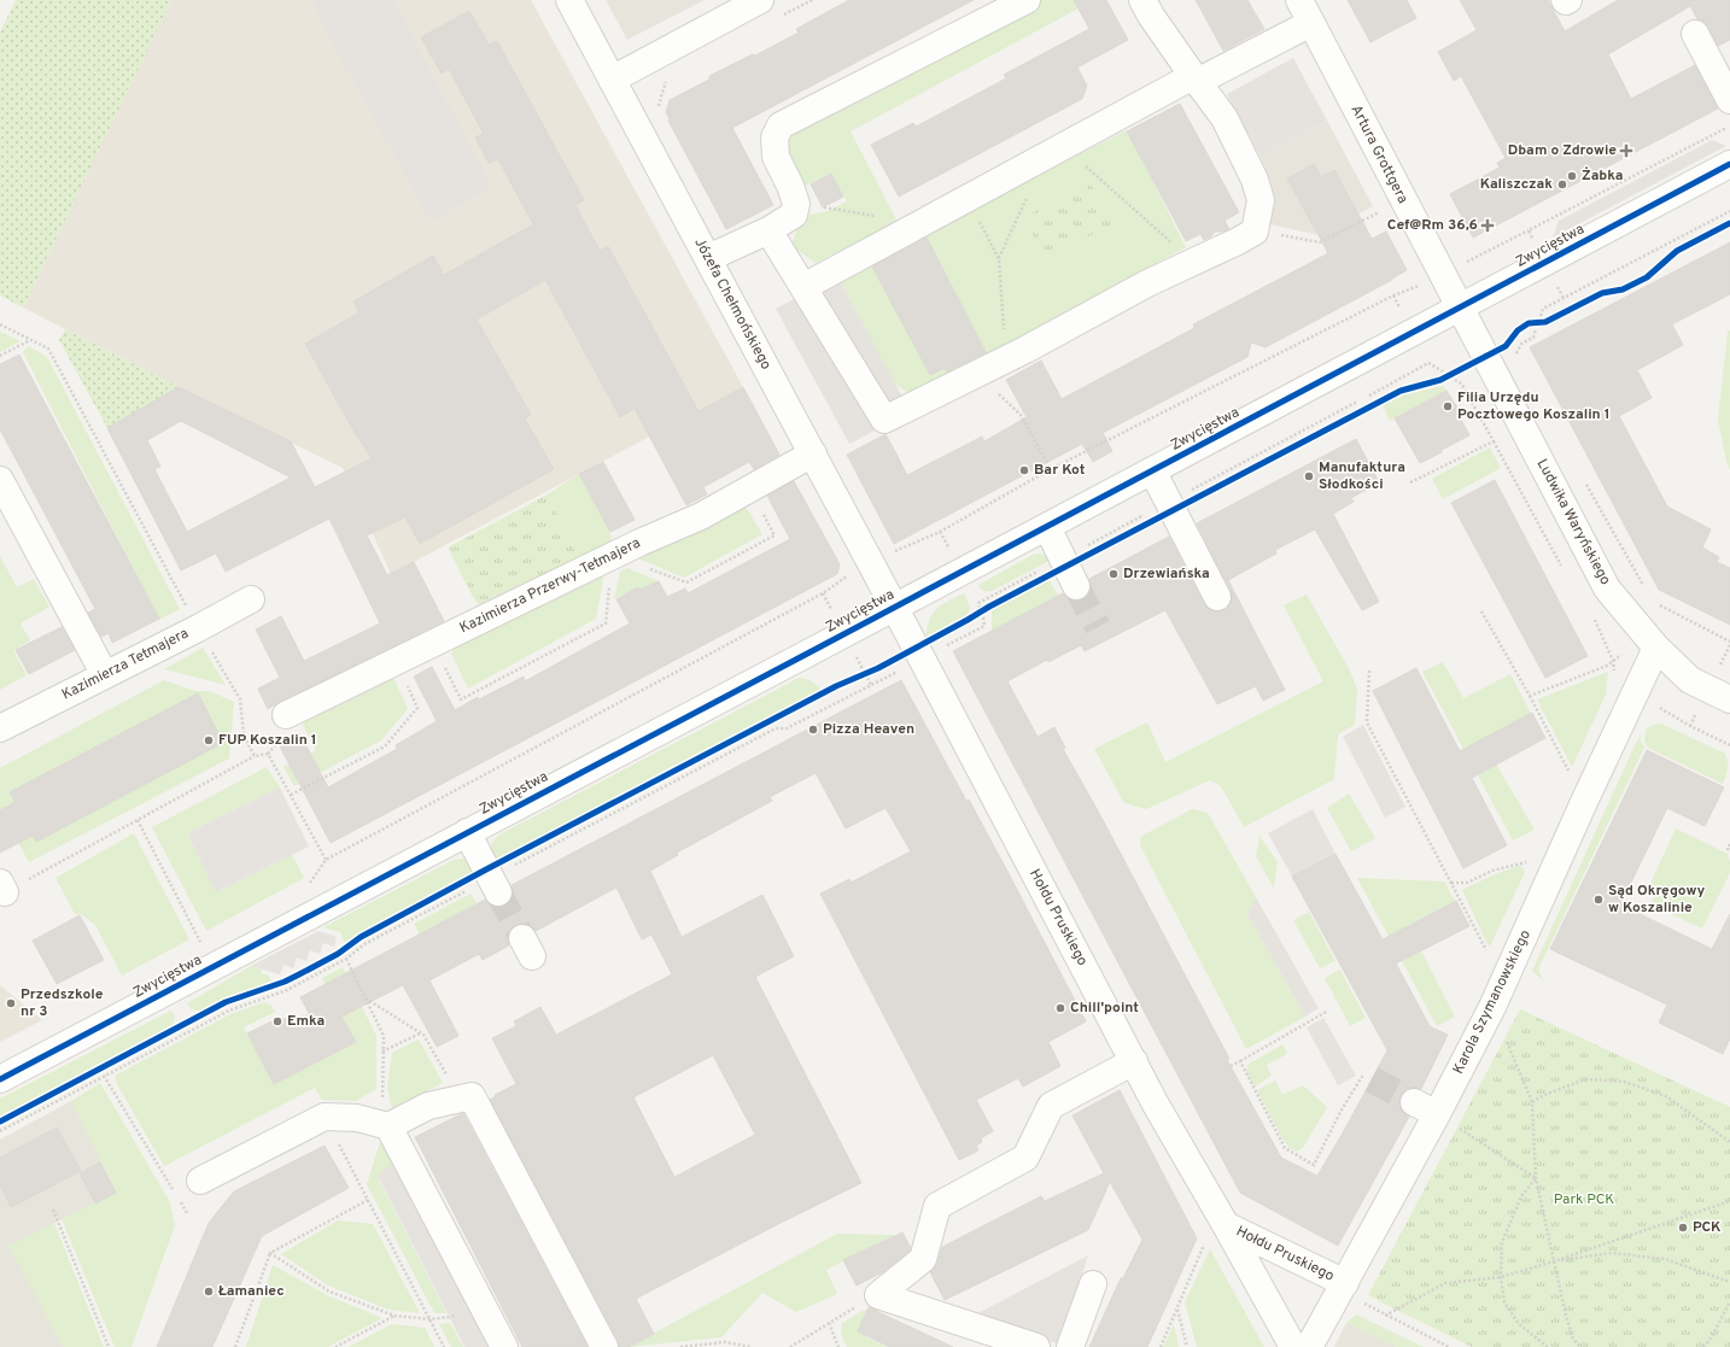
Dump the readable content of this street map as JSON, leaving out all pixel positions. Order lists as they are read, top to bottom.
{
  "streets": {
    "street": [
      "Artura Grottgera",
      "Zwycięstwa",
      "Józefa Chełmońskiego",
      "Ludwika Waryńskiego",
      "Kazimierza Przerwy-Tetmajera",
      "Kazimierza Tetmajera",
      "Hołdu Pruskiego",
      "Karola Szymanowskiego"
    ]
  },
  "crossings": [
    ["Artura Grottgera", "Zwycięstwa"],
    ["Artura Grottgera", "Ludwika Waryńskiego"],
    ["Zwycięstwa", "Józefa Chełmońskiego"],
    ["Zwycięstwa", "Ludwika Waryńskiego"],
    ["Zwycięstwa", "Hołdu Pruskiego"],
    ["Józefa Chełmońskiego", "Kazimierza Przerwy-Tetmajera"],
    ["Józefa Chełmońskiego", "Hołdu Pruskiego"],
    ["Ludwika Waryńskiego", "Karola Szymanowskiego"],
    ["Hołdu Pruskiego", "Karola Szymanowskiego"]
  ],
  "parks": ["Park PCK"],
  "places": {
    "health": ["Dbam o Zdrowie", "Cef@Rm 36,6"],
    "other": [
      "Żabka",
      "Kaliszczak",
      "Filia Urzędu Pocztowego Koszalin 1",
      "Bar Kot",
      "Manufaktura Słodkości",
      "Drzewiańska",
      "Pizza Heaven",
      "FUP Koszalin 1",
      "Sąd Okręgowy w Koszalinie",
      "Przedszkole nr 3",
      "Chill'point",
      "Emka",
      "PCK",
      "Łamaniec"
    ]
  }
}
